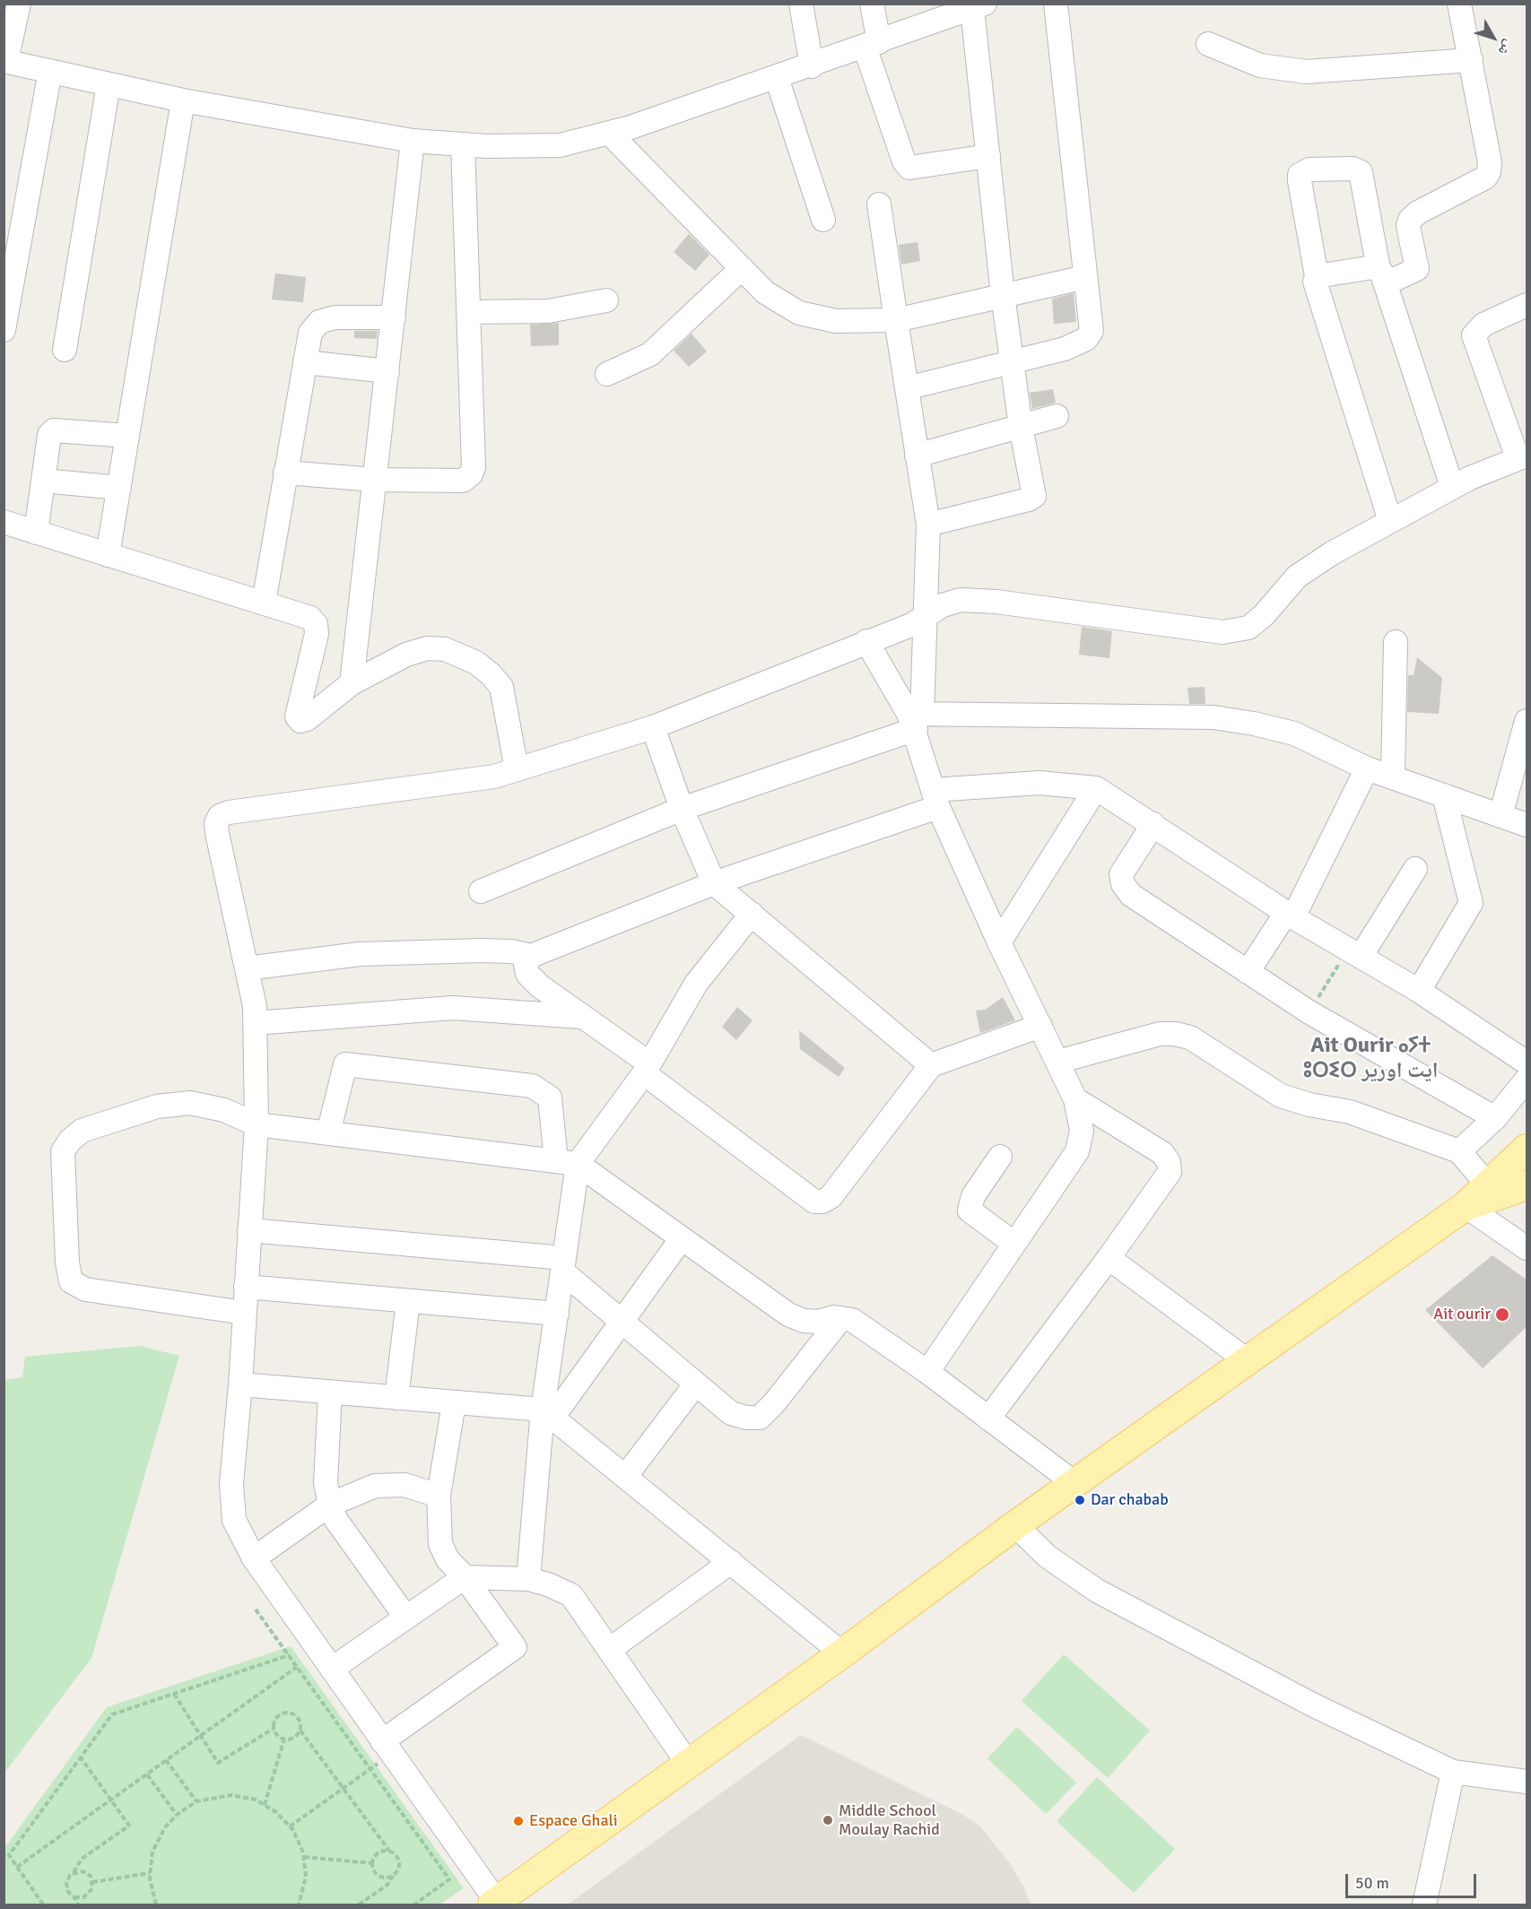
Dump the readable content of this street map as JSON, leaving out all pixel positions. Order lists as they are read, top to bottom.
{
  "districts": ["Ait Ourir ⴰⵢⵜ ⵓⵔⵉⵔ ايت اورير"],
  "places": [
    "Ait ourir",
    "Dar chabab",
    "Middle School Moulay Rachid",
    "Espace Ghali"
  ],
  "scale_bar": "50 m",
  "north": "bottom right"
}
